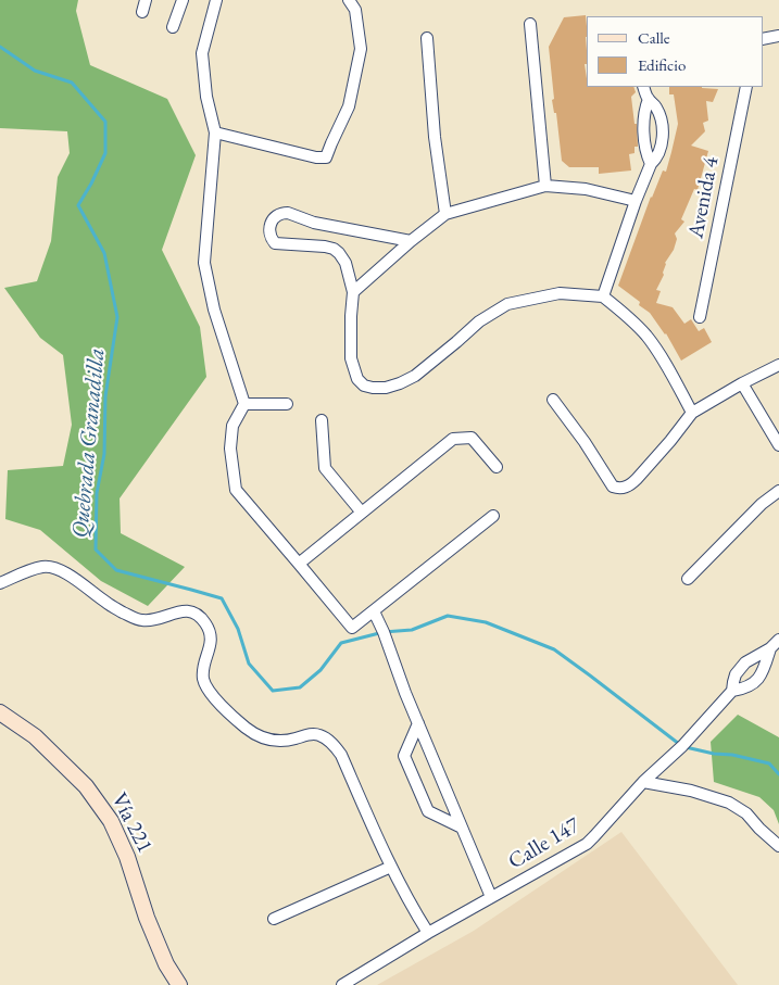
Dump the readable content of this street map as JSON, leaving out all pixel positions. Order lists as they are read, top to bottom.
{
  "streets": {
    "main road": ["Vía 221"],
    "street": ["Avenida 4", "Calle 147"]
  },
  "water": ["Quebrada Granadilla"],
  "legend": ["Calle", "Edificio"]
}
